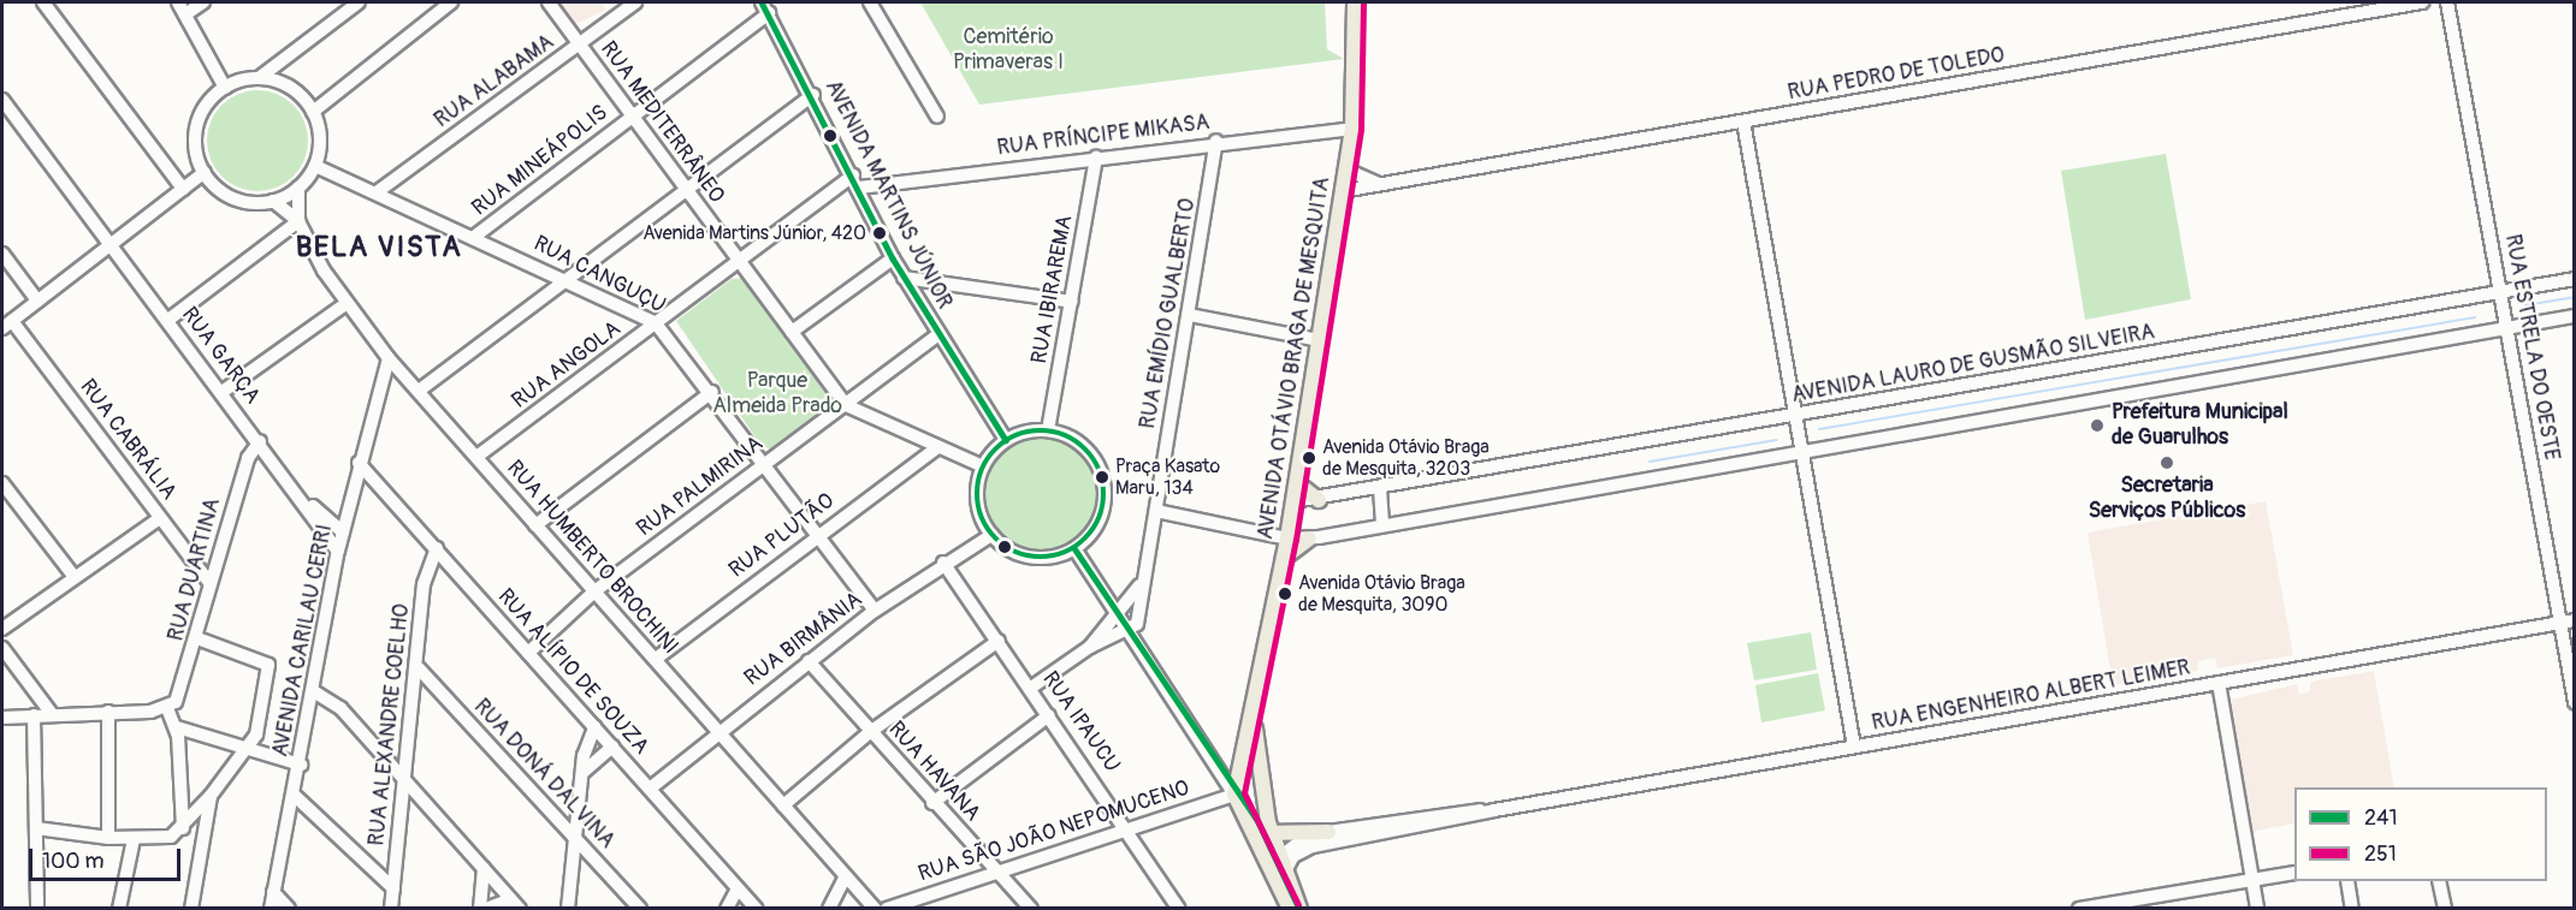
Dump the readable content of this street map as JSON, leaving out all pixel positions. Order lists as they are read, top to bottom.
{
  "streets": {
    "main road": ["AVENIDA OTÁVIO BRAGA DE MESQUITA"],
    "street": [
      "RUA PEDRO DE TOLEDO",
      "RUA ALABAMA",
      "RUA MEDITERRÂNEO",
      "RUA PRÍNCIPE MIKASA",
      "RUA MINEÁPOLIS",
      "AVENIDA MARTINS JÚNIOR",
      "RUA CANGUÇU",
      "RUA IBIRAREMA",
      "RUA EMÍDIO GUALBERTO",
      "RUA ESTRELA DO OESTE",
      "RUA GARÇA",
      "AVENIDA LAURO DE GUSMÃO SILVEIRA",
      "RUA ANGOLA",
      "RUA CABRÁLIA",
      "RUA PALMIRINA",
      "RUA PLUTÃO",
      "RUA HUMBERTO BROCHINI",
      "RUA DUARTINA",
      "RUA BIRMÂNIA",
      "AVENIDA CARILAU CERRI",
      "RUA ALÍPIO DE SOUZA",
      "RUA ENGENHEIRO ALBERT LEIMER",
      "RUA IPAUCU",
      "RUA ALEXANDRE COELHO",
      "RUA HAVANA",
      "RUA DONÁ DALVINA",
      "RUA SÃO JOÃO NEPOMUCENO"
    ]
  },
  "crossings": [
    ["RUA PEDRO DE TOLEDO", "AVENIDA OTÁVIO BRAGA DE MESQUITA"],
    ["RUA ALABAMA", "RUA MEDITERRÂNEO"],
    ["RUA ALABAMA", "RUA CANGUÇU"],
    ["RUA MEDITERRÂNEO", "RUA MINEÁPOLIS"],
    ["RUA MEDITERRÂNEO", "RUA ANGOLA"],
    ["RUA MEDITERRÂNEO", "RUA PALMIRINA"],
    ["RUA PRÍNCIPE MIKASA", "AVENIDA MARTINS JÚNIOR"],
    ["RUA PRÍNCIPE MIKASA", "RUA IBIRAREMA"],
    ["RUA PRÍNCIPE MIKASA", "RUA EMÍDIO GUALBERTO"],
    ["RUA PRÍNCIPE MIKASA", "AVENIDA OTÁVIO BRAGA DE MESQUITA"],
    ["RUA PRÍNCIPE MIKASA", "RUA ANGOLA"],
    ["RUA MINEÁPOLIS", "AVENIDA MARTINS JÚNIOR"],
    ["RUA MINEÁPOLIS", "RUA CANGUÇU"],
    ["AVENIDA MARTINS JÚNIOR", "RUA IBIRAREMA"],
    ["AVENIDA MARTINS JÚNIOR", "RUA ANGOLA"],
    ["AVENIDA MARTINS JÚNIOR", "RUA PALMIRINA"],
    ["AVENIDA MARTINS JÚNIOR", "RUA BIRMÂNIA"],
    ["RUA CANGUÇU", "RUA ANGOLA"],
    ["RUA CANGUÇU", "RUA PALMIRINA"],
    ["RUA CANGUÇU", "RUA PLUTÃO"],
    ["RUA CANGUÇU", "RUA HUMBERTO BROCHINI"],
    ["RUA CANGUÇU", "RUA BIRMÂNIA"],
    ["RUA IBIRAREMA", "RUA BIRMÂNIA"],
    ["RUA EMÍDIO GUALBERTO", "RUA IPAUCU"],
    ["RUA ESTRELA DO OESTE", "AVENIDA LAURO DE GUSMÃO SILVEIRA"],
    ["RUA ESTRELA DO OESTE", "RUA ENGENHEIRO ALBERT LEIMER"],
    ["RUA GARÇA", "RUA DUARTINA"],
    ["RUA GARÇA", "AVENIDA CARILAU CERRI"],
    ["AVENIDA OTÁVIO BRAGA DE MESQUITA", "AVENIDA LAURO DE GUSMÃO SILVEIRA"],
    ["AVENIDA OTÁVIO BRAGA DE MESQUITA", "RUA SÃO JOÃO NEPOMUCENO"],
    ["RUA ANGOLA", "RUA HUMBERTO BROCHINI"],
    ["RUA CABRÁLIA", "RUA DUARTINA"],
    ["RUA PALMIRINA", "RUA HUMBERTO BROCHINI"],
    ["RUA PALMIRINA", "RUA ALÍPIO DE SOUZA"],
    ["RUA PLUTÃO", "RUA HUMBERTO BROCHINI"],
    ["RUA HUMBERTO BROCHINI", "RUA BIRMÂNIA"],
    ["RUA HUMBERTO BROCHINI", "AVENIDA CARILAU CERRI"],
    ["RUA BIRMÂNIA", "RUA ALÍPIO DE SOUZA"],
    ["RUA BIRMÂNIA", "RUA IPAUCU"],
    ["RUA BIRMÂNIA", "RUA HAVANA"],
    ["AVENIDA CARILAU CERRI", "RUA ALÍPIO DE SOUZA"],
    ["RUA ALÍPIO DE SOUZA", "RUA ALEXANDRE COELHO"],
    ["RUA IPAUCU", "RUA SÃO JOÃO NEPOMUCENO"],
    ["RUA ALEXANDRE COELHO", "RUA DONÁ DALVINA"],
    ["RUA HAVANA", "RUA SÃO JOÃO NEPOMUCENO"]
  ],
  "districts": ["BELA VISTA"],
  "parks": ["Cemitério Primaveras I", "Parque Almeida Prado"],
  "places": [
    "Avenida Martins Júnior, 420",
    "Prefeitura Municipal de Guarulhos",
    "Avenida Otávio Braga de Mesquita, 3203",
    "Secretaria Serviços Públicos",
    "Praça Kasato Maru, 134",
    "Avenida Otávio Braga de Mesquita, 3090"
  ],
  "lines": ["transit line 241", "transit line 251"],
  "legend": ["241", "251"],
  "scale_bar": "100 m"
}
